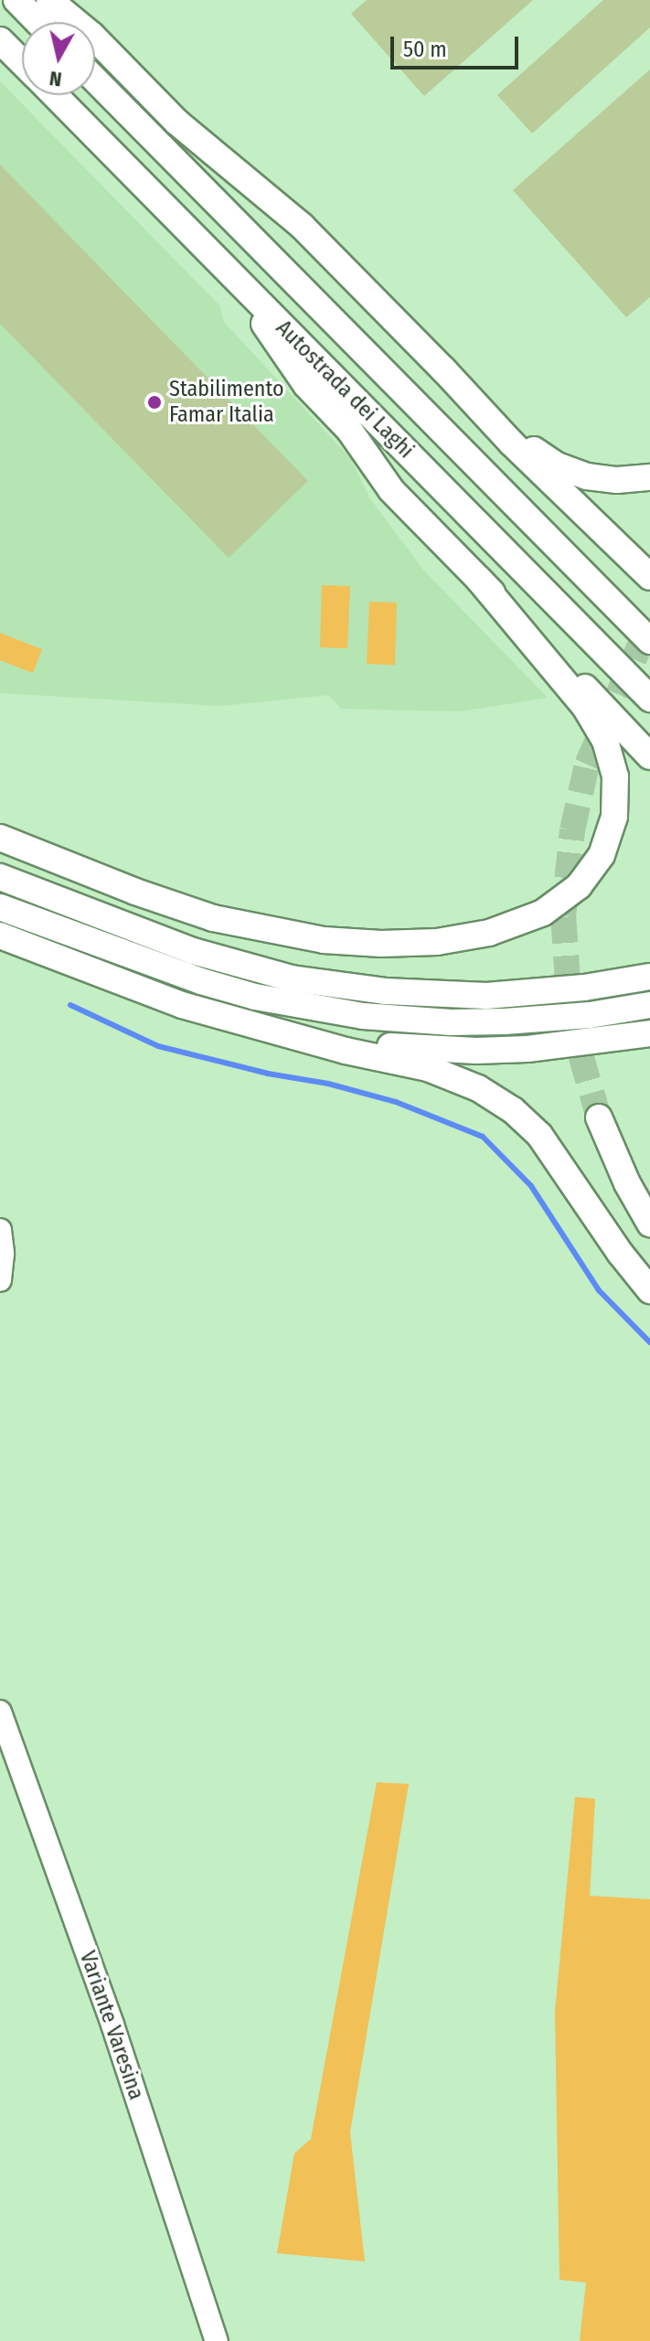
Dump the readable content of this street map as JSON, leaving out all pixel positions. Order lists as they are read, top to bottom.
{
  "streets": {
    "highway": ["Autostrada dei Laghi"],
    "main road": ["Variante Varesina"]
  },
  "places": ["Stabilimento Famar Italia"],
  "scale_bar": "50 m",
  "north": "bottom"
}
